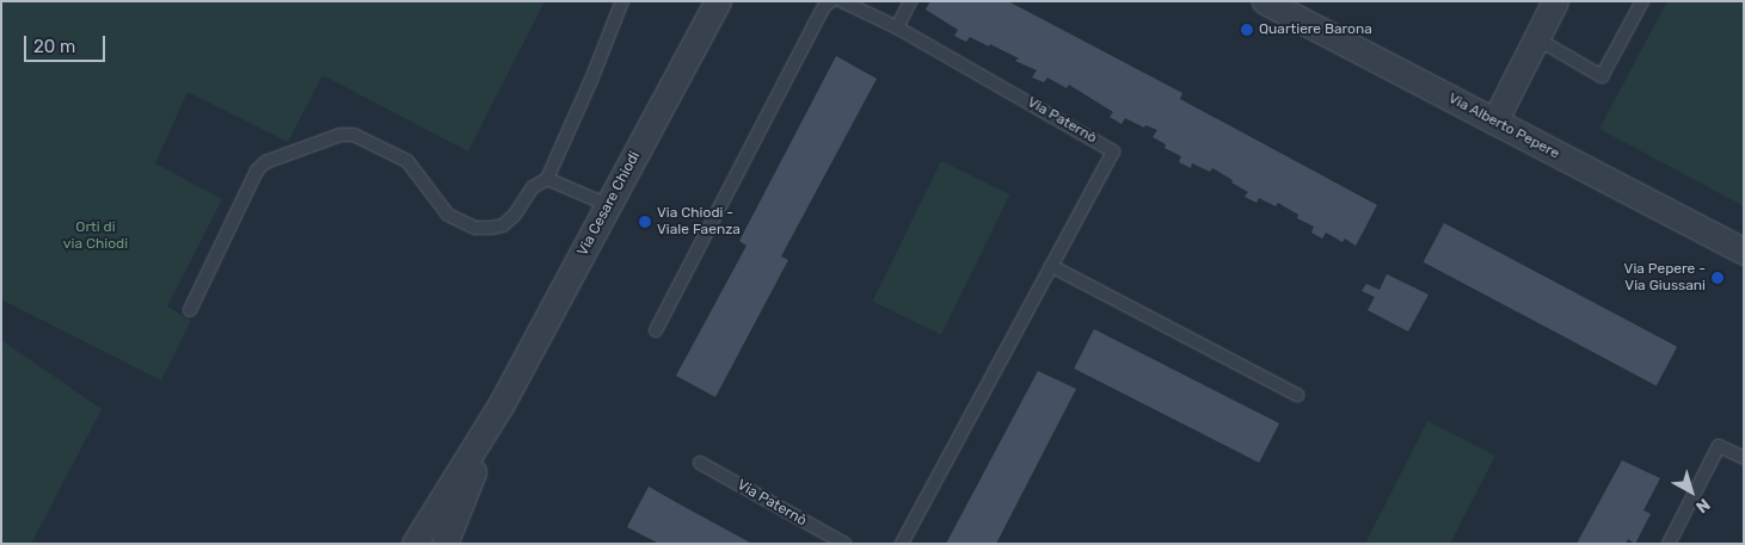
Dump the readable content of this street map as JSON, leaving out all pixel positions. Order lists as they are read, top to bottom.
{
  "streets": {
    "street": ["Via Alberto Pepere", "Via Cesare Chiodi"],
    "lane": ["Via Paternò"]
  },
  "parks": ["Orti di via Chiodi"],
  "places": ["Quartiere Barona", "Via Chiodi - Viale Faenza", "Via Pepere - Via Giussani"],
  "scale_bar": "20 m",
  "north": "bottom right"
}
